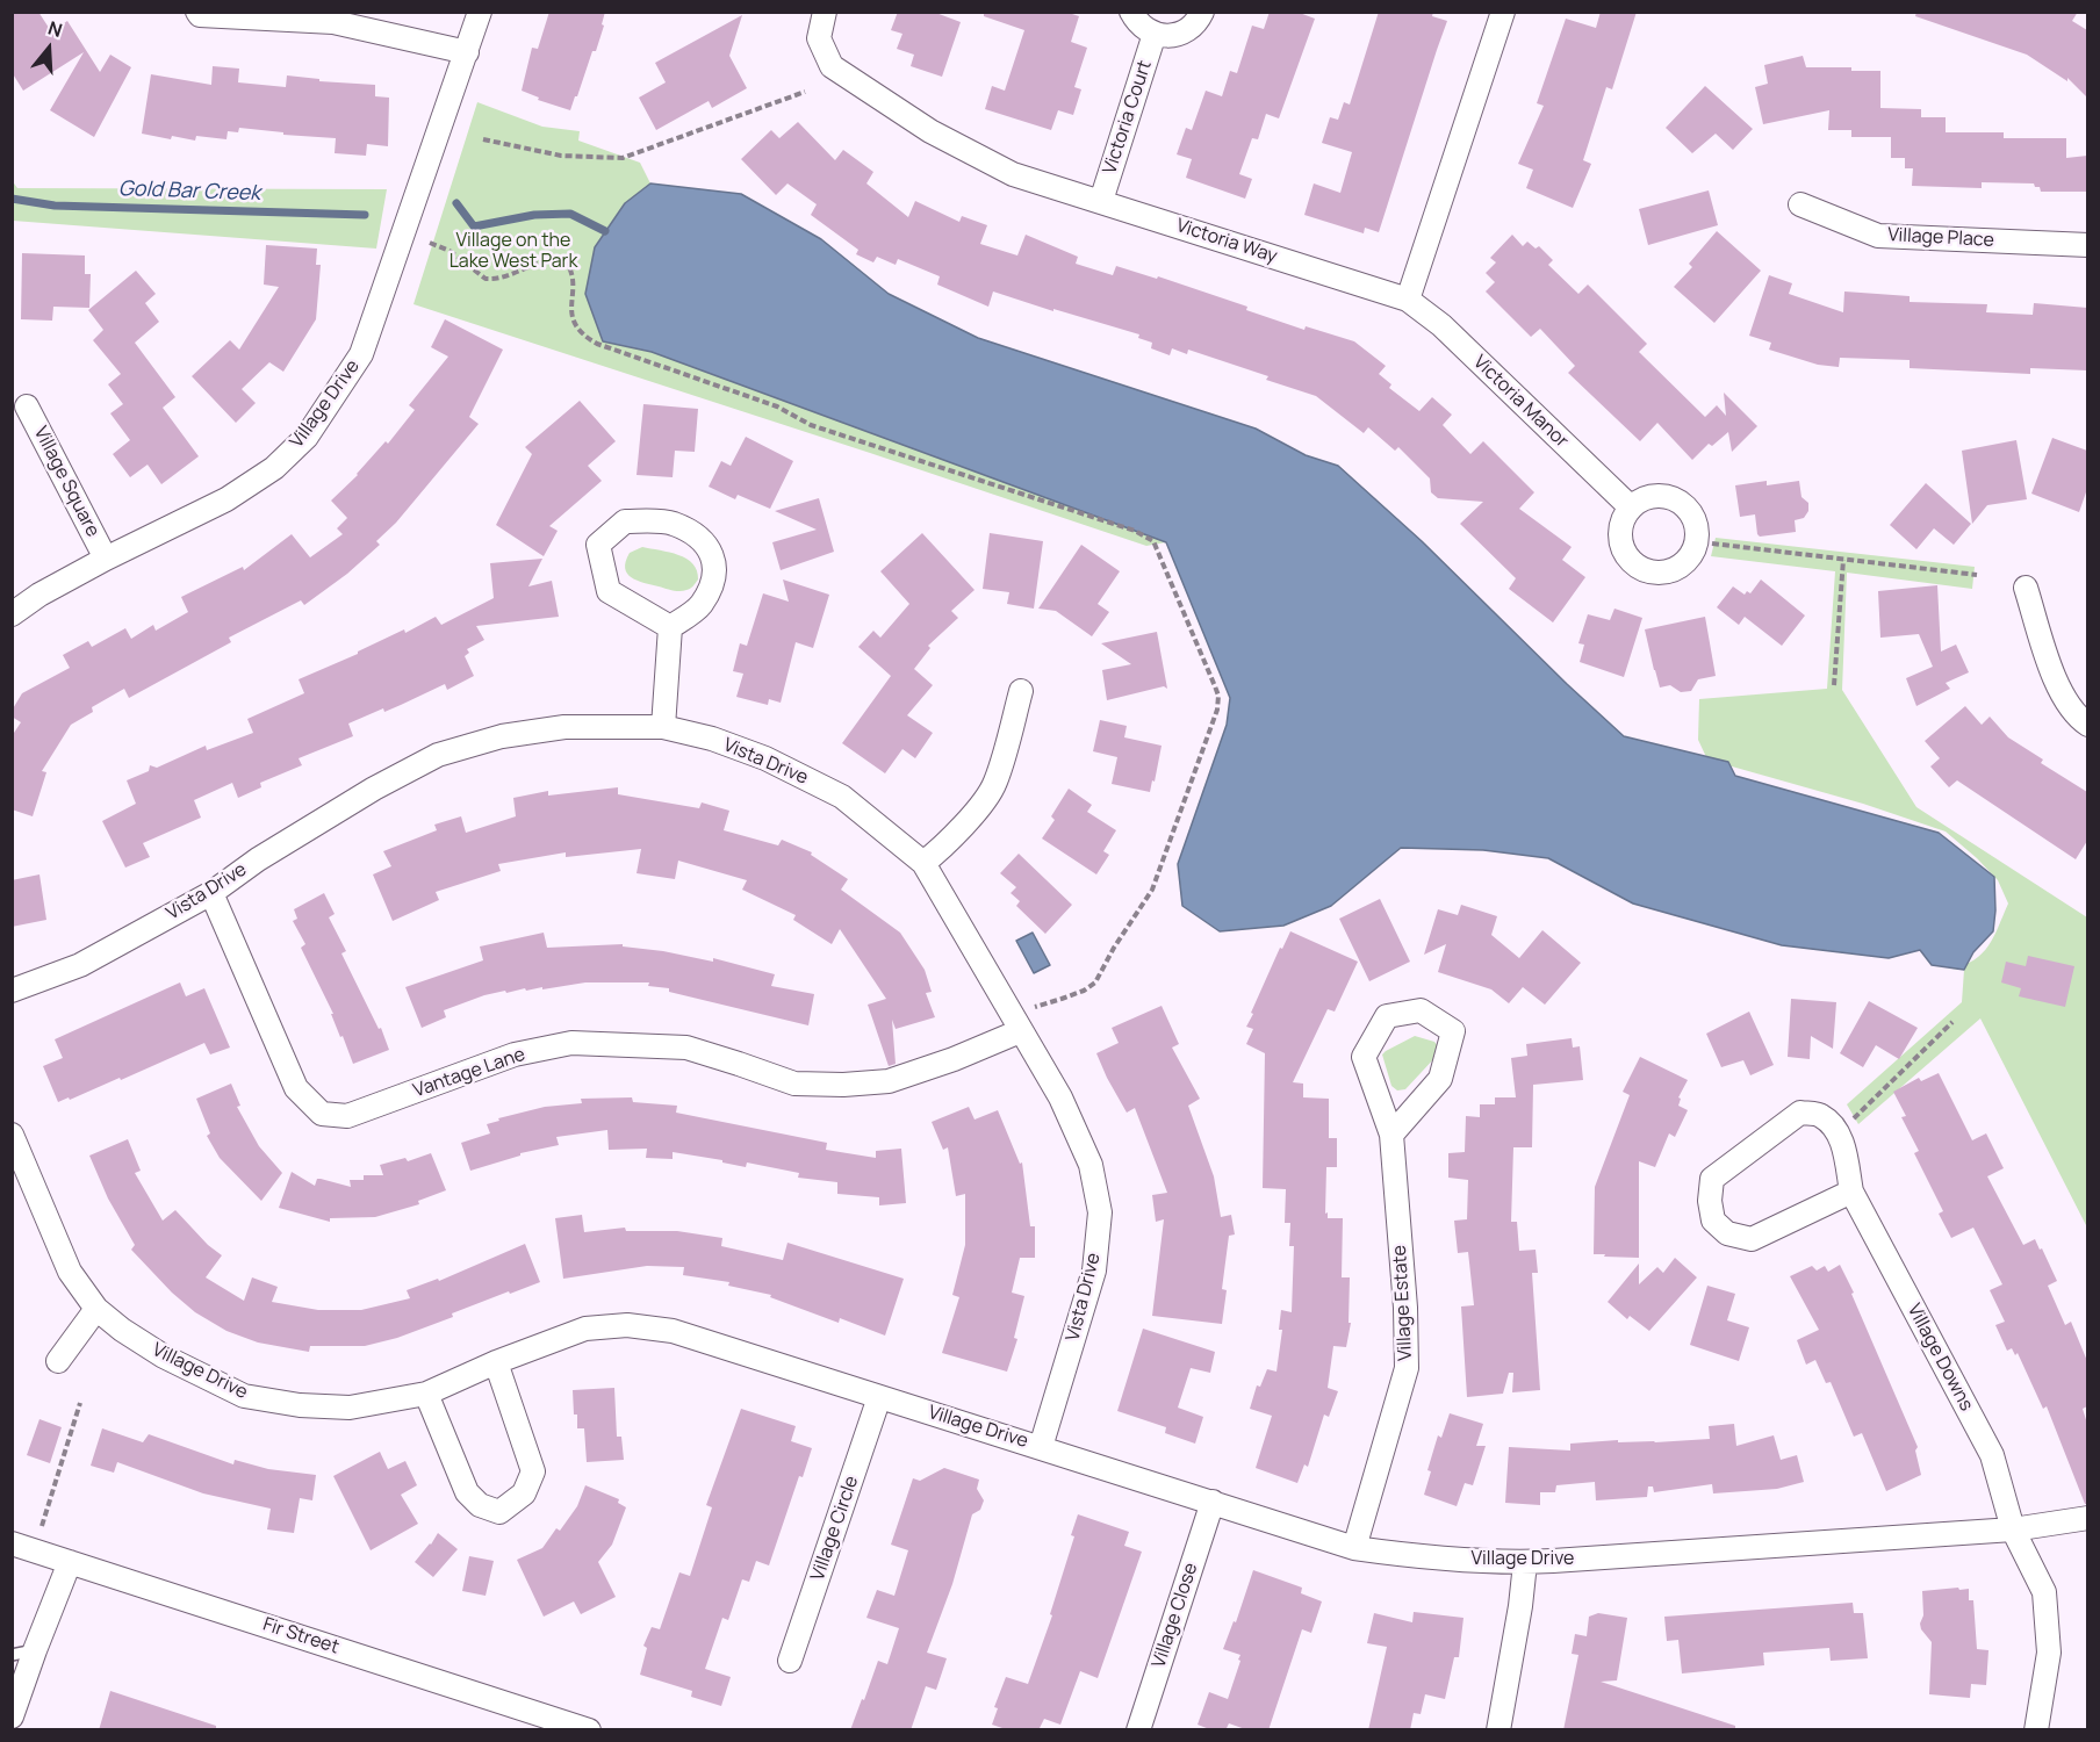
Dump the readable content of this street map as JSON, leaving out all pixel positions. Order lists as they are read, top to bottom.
{
  "streets": {
    "street": [
      "Victoria Court",
      "Village Place",
      "Victoria Way",
      "Victoria Manor",
      "Village Drive",
      "Village Square",
      "Vista Drive",
      "Vantage Lane",
      "Village Estate",
      "Village Downs",
      "Village Circle",
      "Village Close",
      "Fir Street"
    ]
  },
  "crossings": [
    ["Victoria Court", "Victoria Way"],
    ["Victoria Way", "Victoria Manor"],
    ["Village Drive", "Village Square"],
    ["Village Drive", "Vista Drive"],
    ["Village Drive", "Village Estate"],
    ["Village Drive", "Village Downs"],
    ["Village Drive", "Village Circle"],
    ["Village Drive", "Village Close"],
    ["Vista Drive", "Vantage Lane"]
  ],
  "water": ["Gold Bar Creek"],
  "parks": ["Village on the Lake West Park"],
  "north": "top"
}
